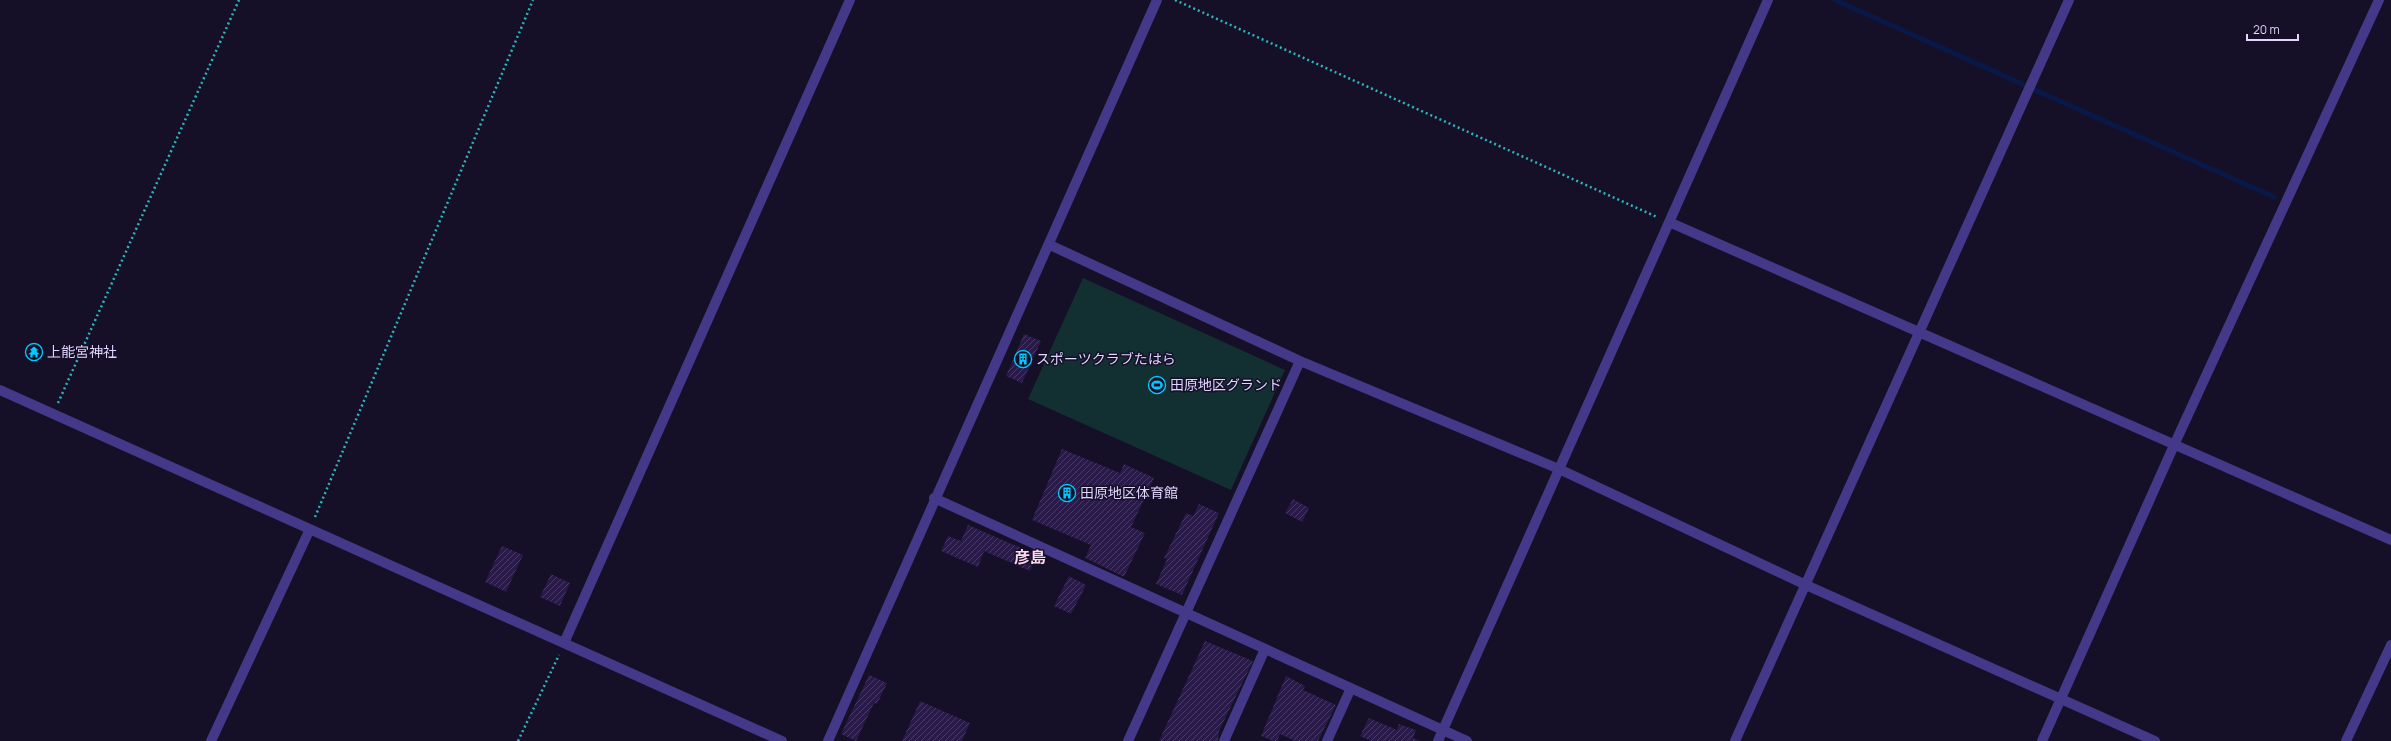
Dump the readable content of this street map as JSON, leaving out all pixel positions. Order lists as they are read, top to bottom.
{
  "districts": ["彦島"],
  "places": {
    "temple": ["上能宮神社"],
    "building": ["スポーツクラブたはら", "田原地区体育館"],
    "sports": ["田原地区グランド"]
  },
  "scale_bar": "20 m"
}
